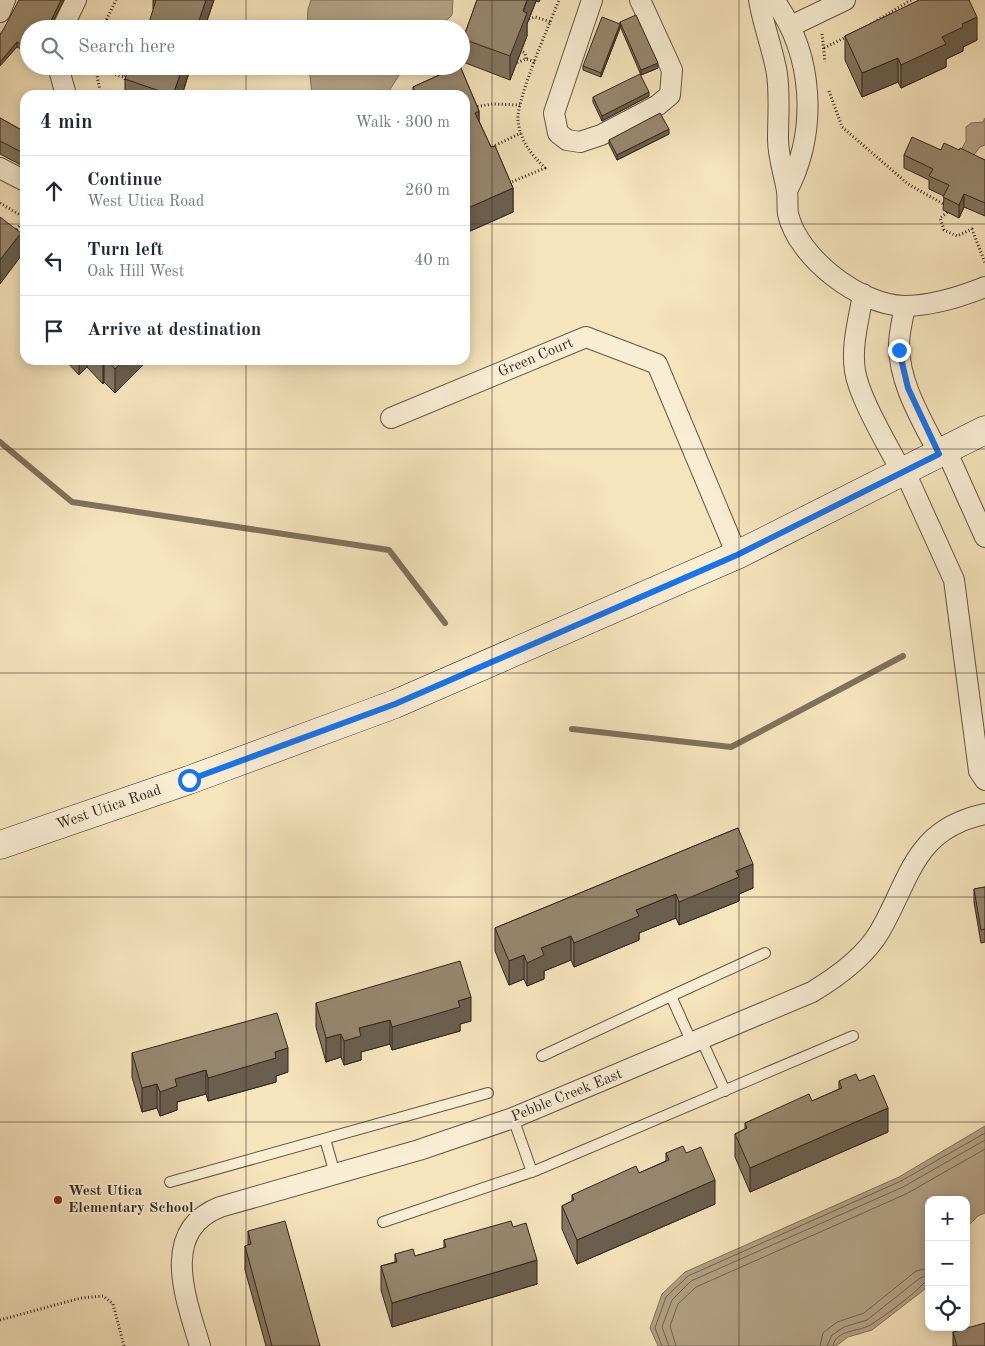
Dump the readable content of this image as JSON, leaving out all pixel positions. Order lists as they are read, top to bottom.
{
  "streets": {
    "street": ["Green Court", "West Utica Road", "Pebble Creek East"]
  },
  "crossings": [
    ["Green Court", "West Utica Road"]
  ],
  "places": ["West Utica Elementary School"],
  "page": {
    "search": "Search here",
    "heading": ["4 min", "Walk · 300 m"],
    "list": [
      ["Continue", "West Utica Road", "260 m"],
      ["Turn left", "Oak Hill West", "40 m"],
      "Arrive at destination"
    ],
    "map_buttons": ["+", "−"]
  }
}
